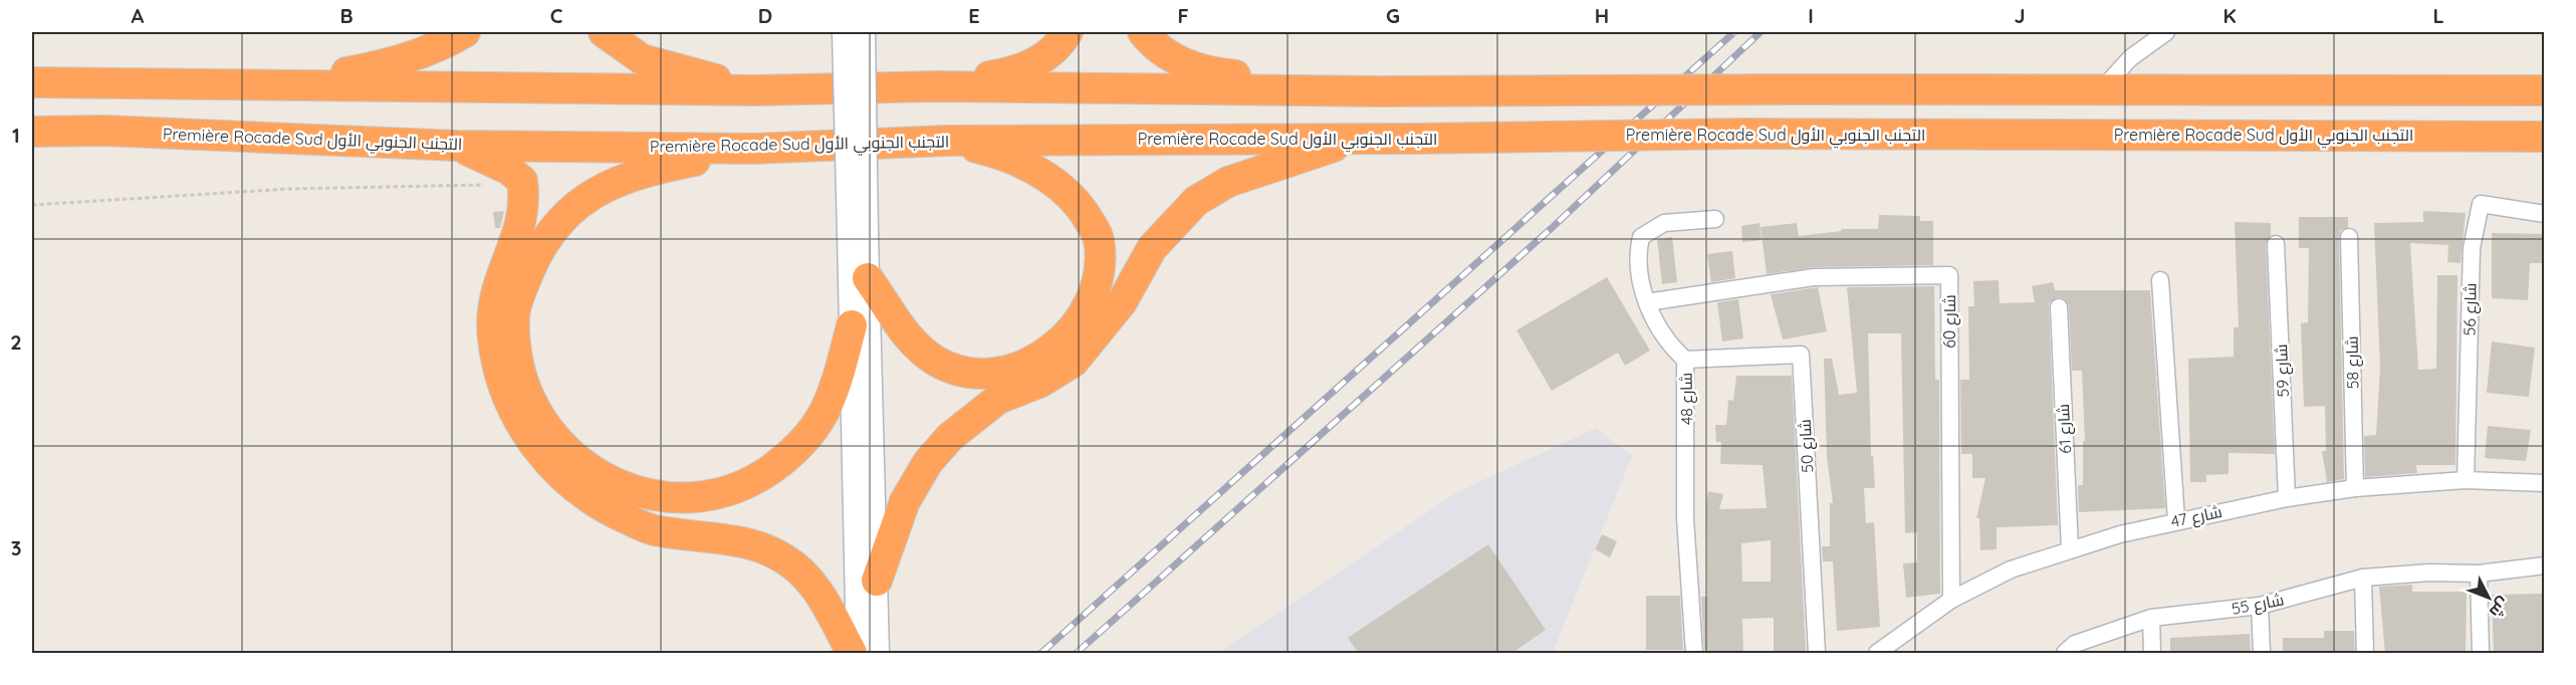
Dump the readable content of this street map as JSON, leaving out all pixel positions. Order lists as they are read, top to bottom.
{
  "streets": {
    "highway": ["Première Rocade Sud التجنب الجنوبي الأول"],
    "street": [
      "شارع 56",
      "شارع 60",
      "شارع 58",
      "شارع 59",
      "شارع 48",
      "شارع 61",
      "شارع 50",
      "شارع 47",
      "شارع 55"
    ]
  },
  "crossings": [
    ["شارع 56", "شارع 47"],
    ["شارع 60", "شارع 48"],
    ["شارع 60", "شارع 47"],
    ["شارع 58", "شارع 47"],
    ["شارع 59", "شارع 47"],
    ["شارع 48", "شارع 50"],
    ["شارع 61", "شارع 47"]
  ],
  "north": "bottom right",
  "grid": {
    "columns": [
      "A",
      "B",
      "C",
      "D",
      "E",
      "F",
      "G",
      "H",
      "I",
      "J",
      "K",
      "L"
    ],
    "rows": ["1", "2", "3"]
  }
}
